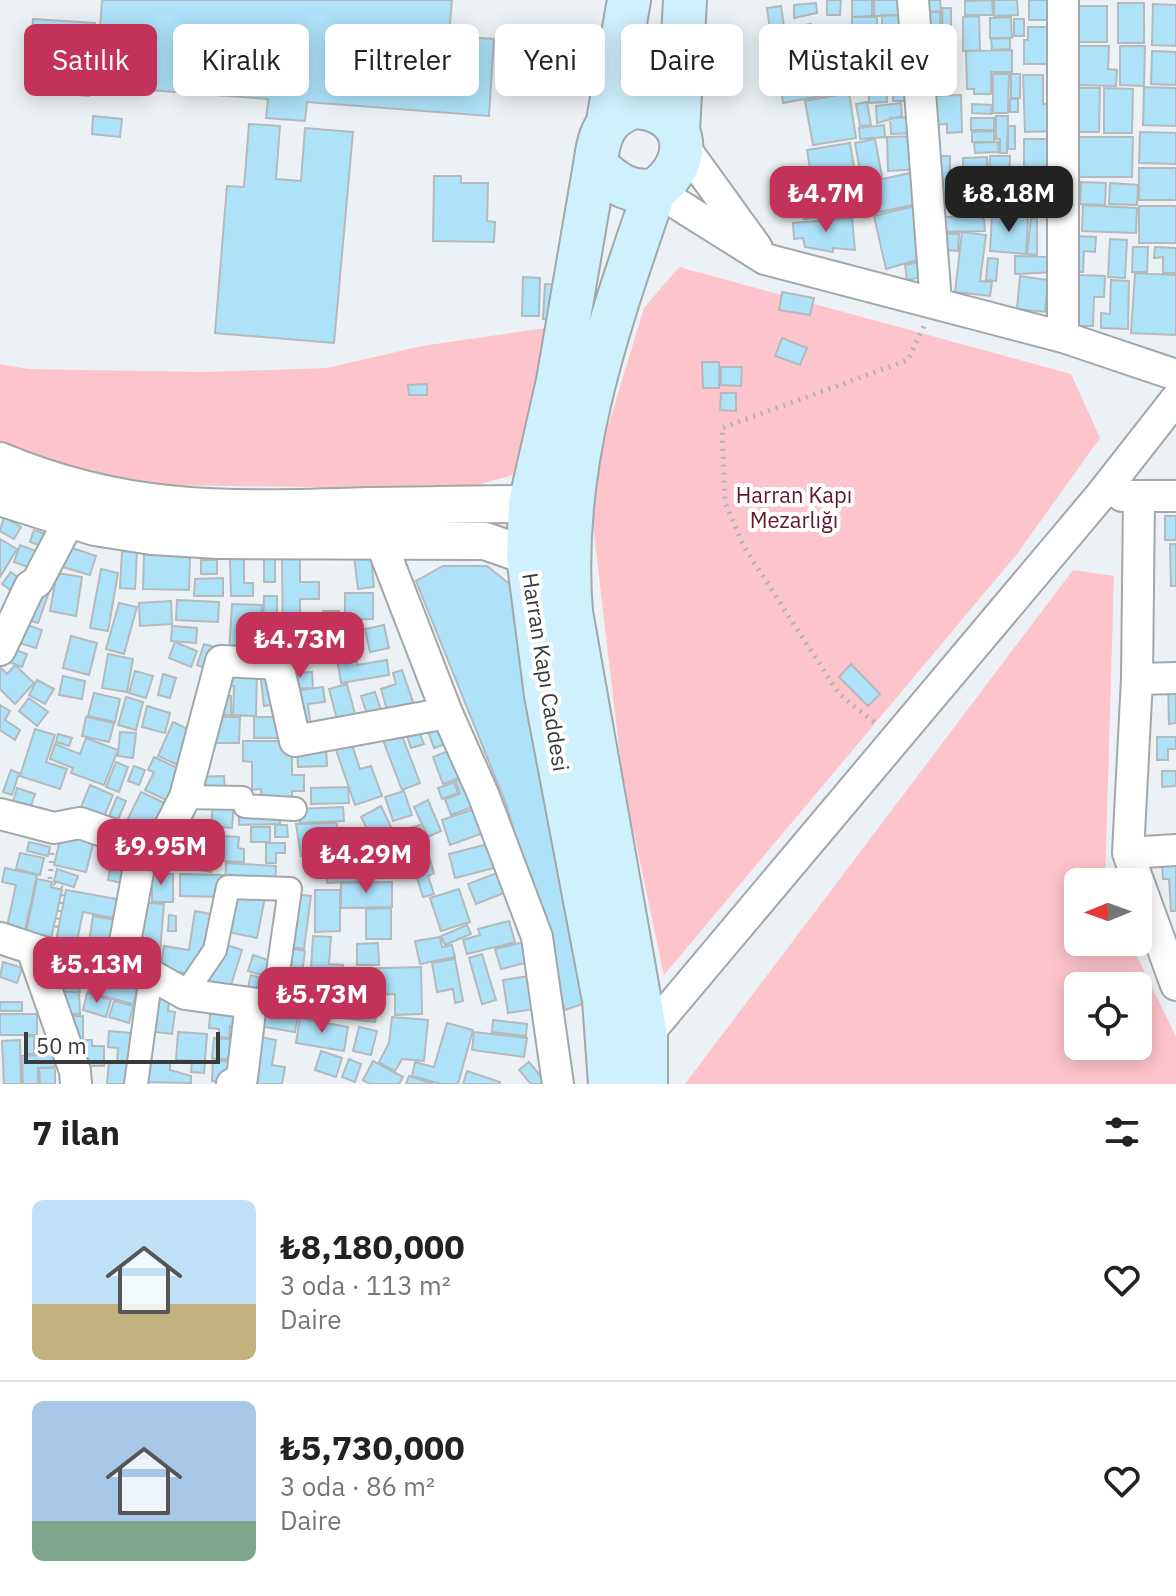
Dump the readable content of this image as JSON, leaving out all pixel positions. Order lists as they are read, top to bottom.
{
  "streets": {
    "main road": ["Harran Kapı Caddesi"]
  },
  "parks": ["Harran Kapı Mezarlığı"],
  "scale_bar": "50 m",
  "north": "left",
  "page": {
    "chip": [
      "Satılık",
      "Kiralık",
      "Filtreler",
      "Yeni",
      "Daire",
      "Müstakil ev"
    ],
    "price": [
      "₺4.7M",
      "₺8.18M",
      "₺4.73M",
      "₺9.95M",
      "₺4.29M",
      "₺5.13M",
      "₺5.73M"
    ],
    "scale": "50 m",
    "heading": "7 ilan",
    "list": [
      {
        "name": "₺8,180,000",
        "note": "3 oda · 113 m² · Daire"
      },
      {
        "name": "₺5,730,000",
        "note": "3 oda · 86 m² · Daire"
      }
    ]
  }
}
